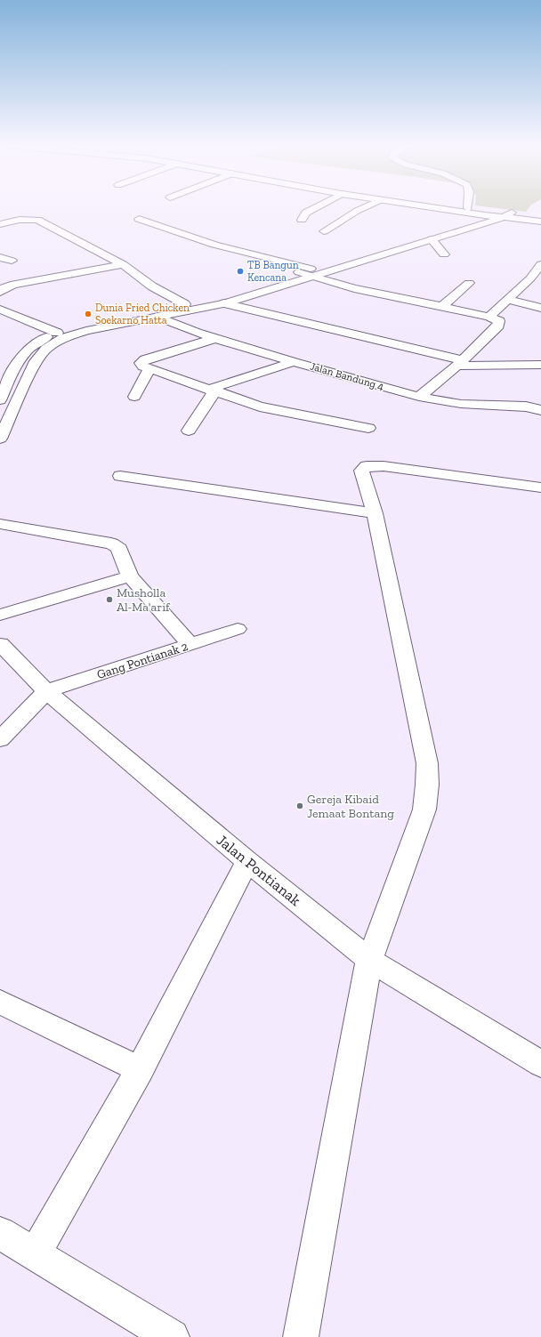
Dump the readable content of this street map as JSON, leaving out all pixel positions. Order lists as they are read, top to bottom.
{
  "streets": {
    "street": ["Jalan Bandung 4", "Gang Pontianak 2", "Jalan Pontianak"]
  },
  "crossings": [
    ["Gang Pontianak 2", "Jalan Pontianak"]
  ],
  "places": [
    "TB Bangun Kencana",
    "Dunia Fried Chicken Soekarno Hatta",
    "Musholla Al-Ma'arif",
    "Gereja Kibaid Jemaat Bontang"
  ]
}
